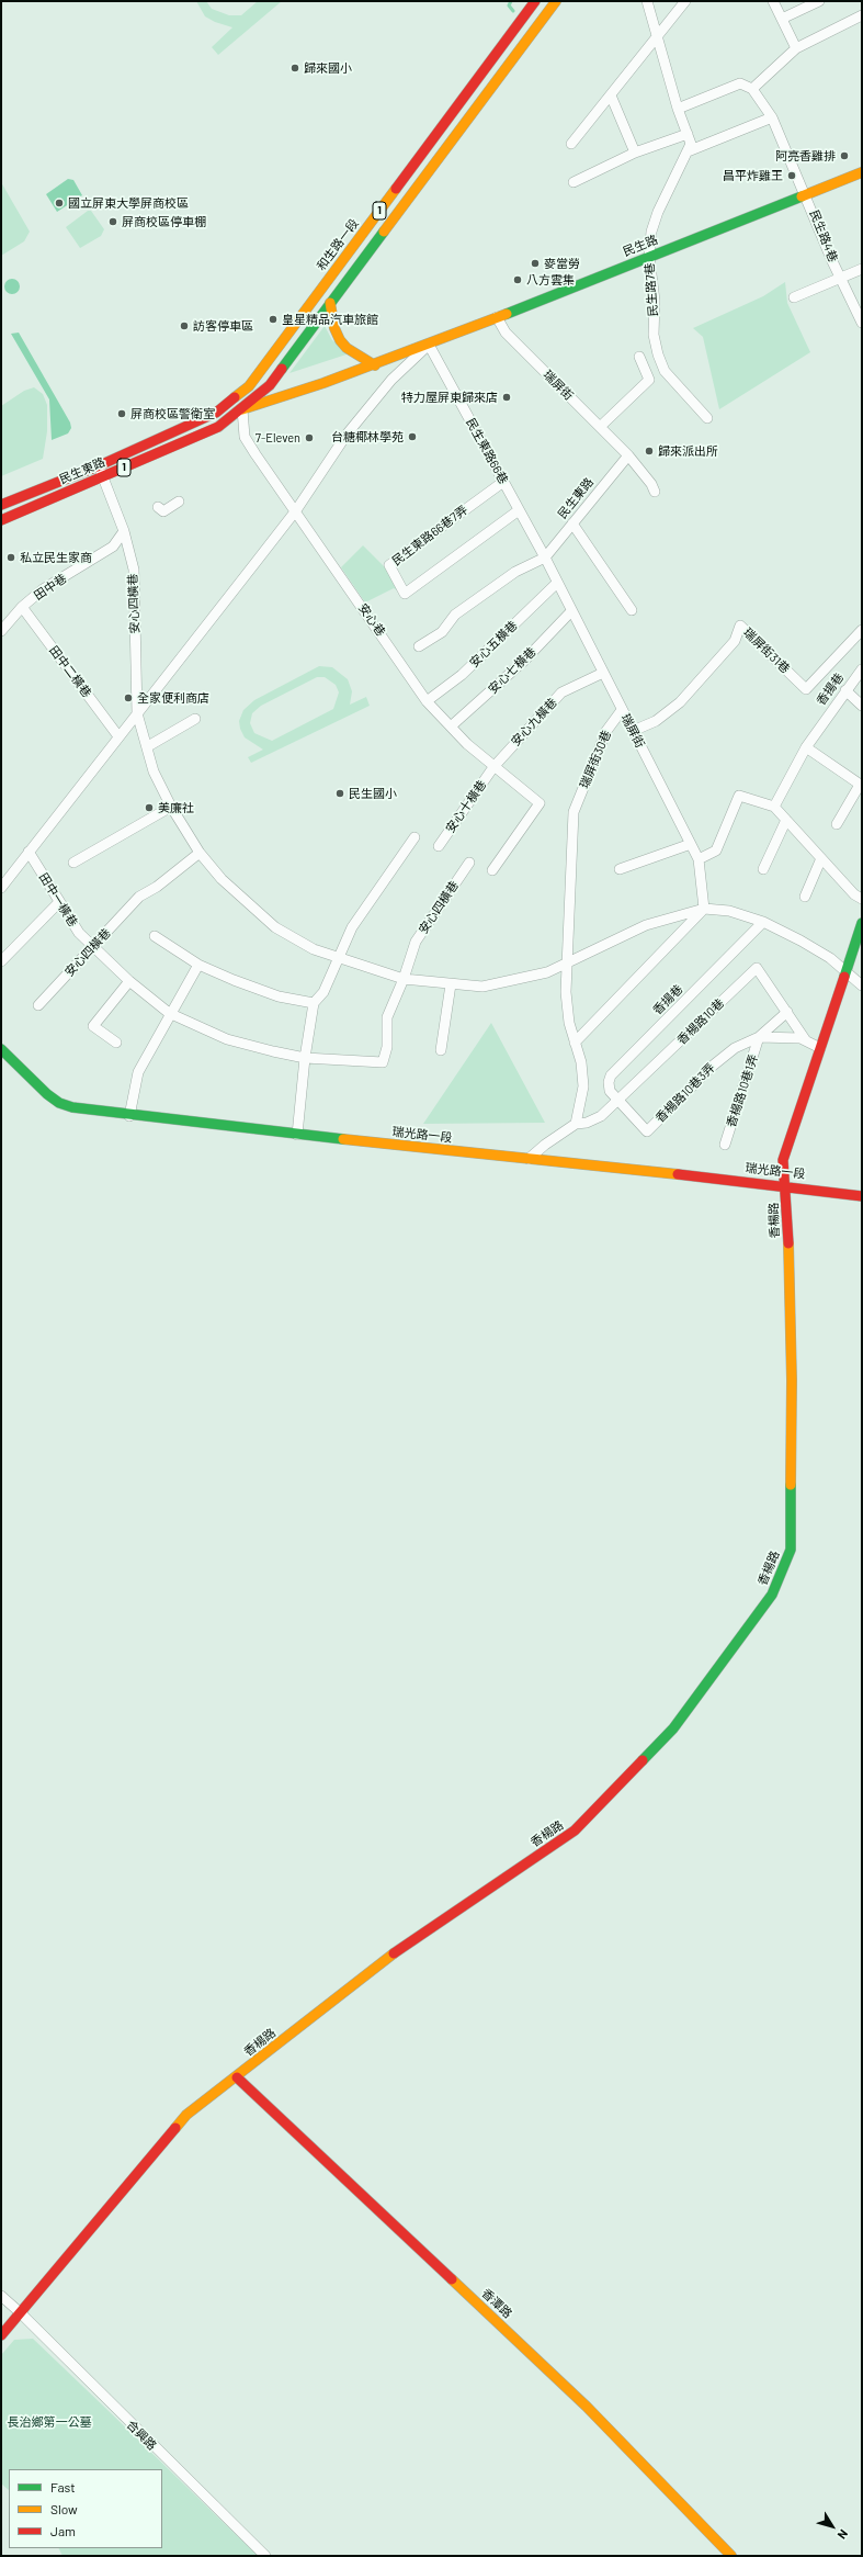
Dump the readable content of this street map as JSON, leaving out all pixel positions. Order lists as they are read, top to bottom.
{
  "streets": {
    "street": [
      "1",
      "民生路4巷",
      "和生路一段",
      "民生路",
      "民生路7巷",
      "瑞屏街",
      "民生東路66巷",
      "民生東路",
      "民生東路66巷7弄",
      "田中巷",
      "安心四橫巷",
      "安心巷",
      "安心五橫巷",
      "瑞屏街31巷",
      "安心七橫巷",
      "田中二橫巷",
      "香揚巷",
      "安心九橫巷",
      "瑞屏街30巷",
      "安心十橫巷",
      "田中一橫巷",
      "香楊路10巷",
      "香楊路10巷1弄",
      "香楊路10巷3弄",
      "瑞光路一段",
      "香楊路",
      "香潭路",
      "合興路"
    ]
  },
  "crossings": [
    ["1", "民生東路"],
    ["1", "安心巷"],
    ["民生路4巷", "民生路"],
    ["和生路一段", "民生東路"],
    ["民生路", "民生路7巷"],
    ["民生路", "瑞屏街"],
    ["民生路", "民生東路66巷"],
    ["民生路", "民生東路"],
    ["瑞屏街", "民生東路66巷"],
    ["瑞屏街", "民生東路"],
    ["瑞屏街", "安心五橫巷"],
    ["瑞屏街", "瑞屏街31巷"],
    ["瑞屏街", "安心七橫巷"],
    ["瑞屏街", "安心九橫巷"],
    ["瑞屏街", "瑞屏街30巷"],
    ["民生東路66巷", "民生東路"],
    ["民生東路66巷", "民生東路66巷7弄"],
    ["民生東路", "安心四橫巷"],
    ["民生東路", "安心巷"],
    ["田中巷", "安心四橫巷"],
    ["田中巷", "田中二橫巷"],
    ["安心四橫巷", "田中一橫巷"],
    ["安心巷", "安心五橫巷"],
    ["安心巷", "安心七橫巷"],
    ["安心巷", "安心九橫巷"],
    ["安心巷", "安心十橫巷"],
    ["香揚巷", "香楊路10巷"],
    ["香揚巷", "香楊路10巷3弄"],
    ["安心九橫巷", "安心十橫巷"],
    ["香楊路10巷", "香楊路10巷1弄"],
    ["香楊路10巷", "香楊路10巷3弄"],
    ["香楊路10巷", "瑞光路一段"],
    ["香楊路10巷1弄", "香楊路10巷3弄"],
    ["瑞光路一段", "香楊路"],
    ["香楊路", "香潭路"],
    ["香楊路", "合興路"]
  ],
  "parks": ["長治鄉第一公墓"],
  "places": [
    "歸來國小",
    "阿亮香雞排",
    "昌平炸雞王",
    "國立屏東大學屏商校區",
    "屏商校區停車棚",
    "麥當勞",
    "八方雲集",
    "皇星精品汽車旅館",
    "訪客停車區",
    "特力屋屏東歸來店",
    "屏商校區警衛室",
    "台糖椰林學苑",
    "7-Eleven",
    "歸來派出所",
    "私立民生家商",
    "全家便利商店",
    "民生國小",
    "美廉社"
  ],
  "legend": ["Fast", "Slow", "Jam"],
  "north": "bottom right"
}
